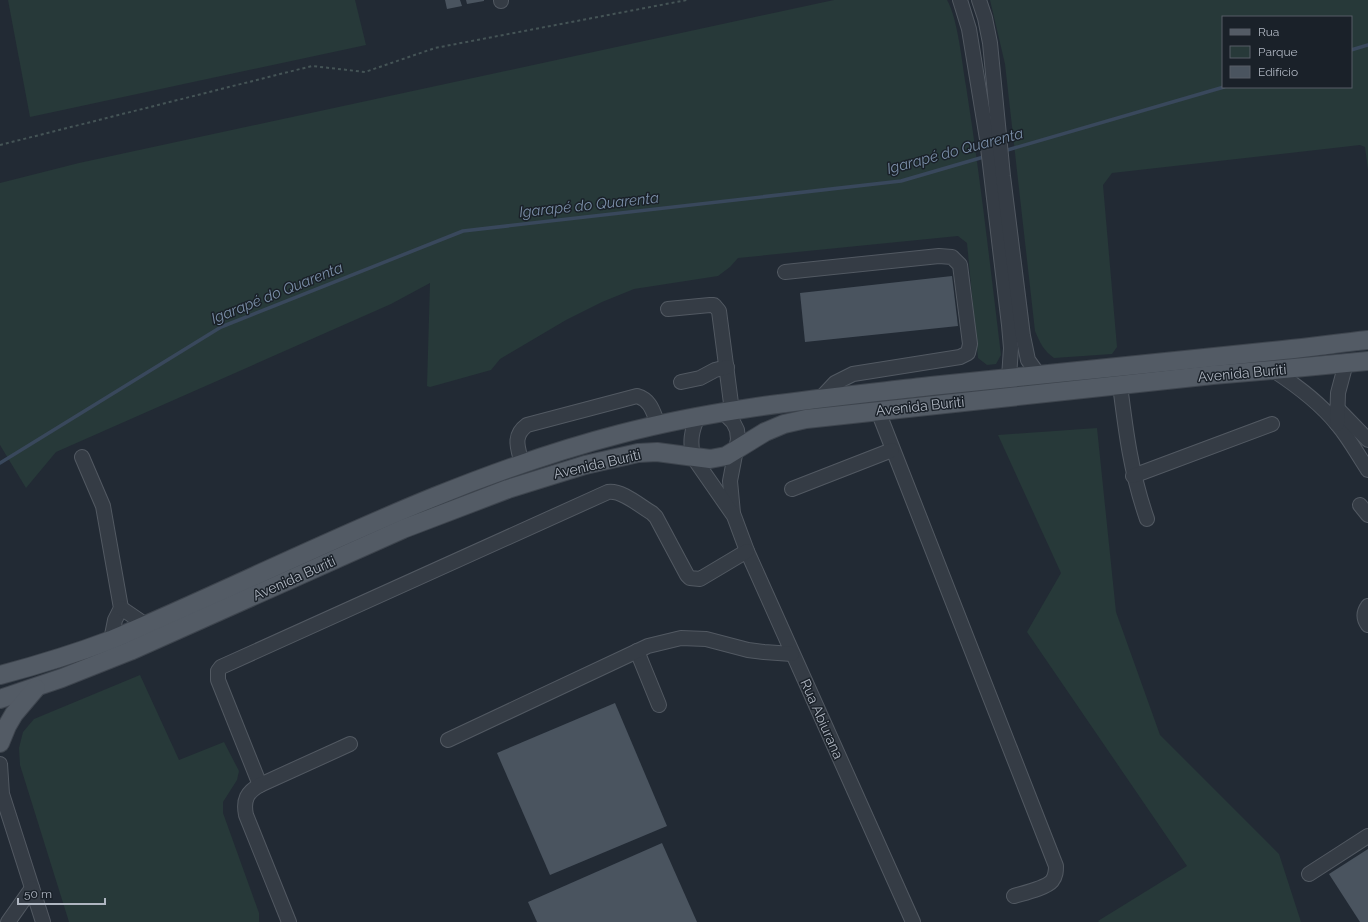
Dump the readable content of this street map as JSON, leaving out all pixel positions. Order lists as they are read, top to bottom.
{
  "streets": {
    "main road": ["Avenida Buriti"],
    "street": ["Rua Abiurana"]
  },
  "crossings": [
    ["Avenida Buriti", "Rua Abiurana"]
  ],
  "water": ["Igarapé do Quarenta"],
  "legend": ["Rua", "Parque", "Edifício"],
  "scale_bar": "50 m"
}
